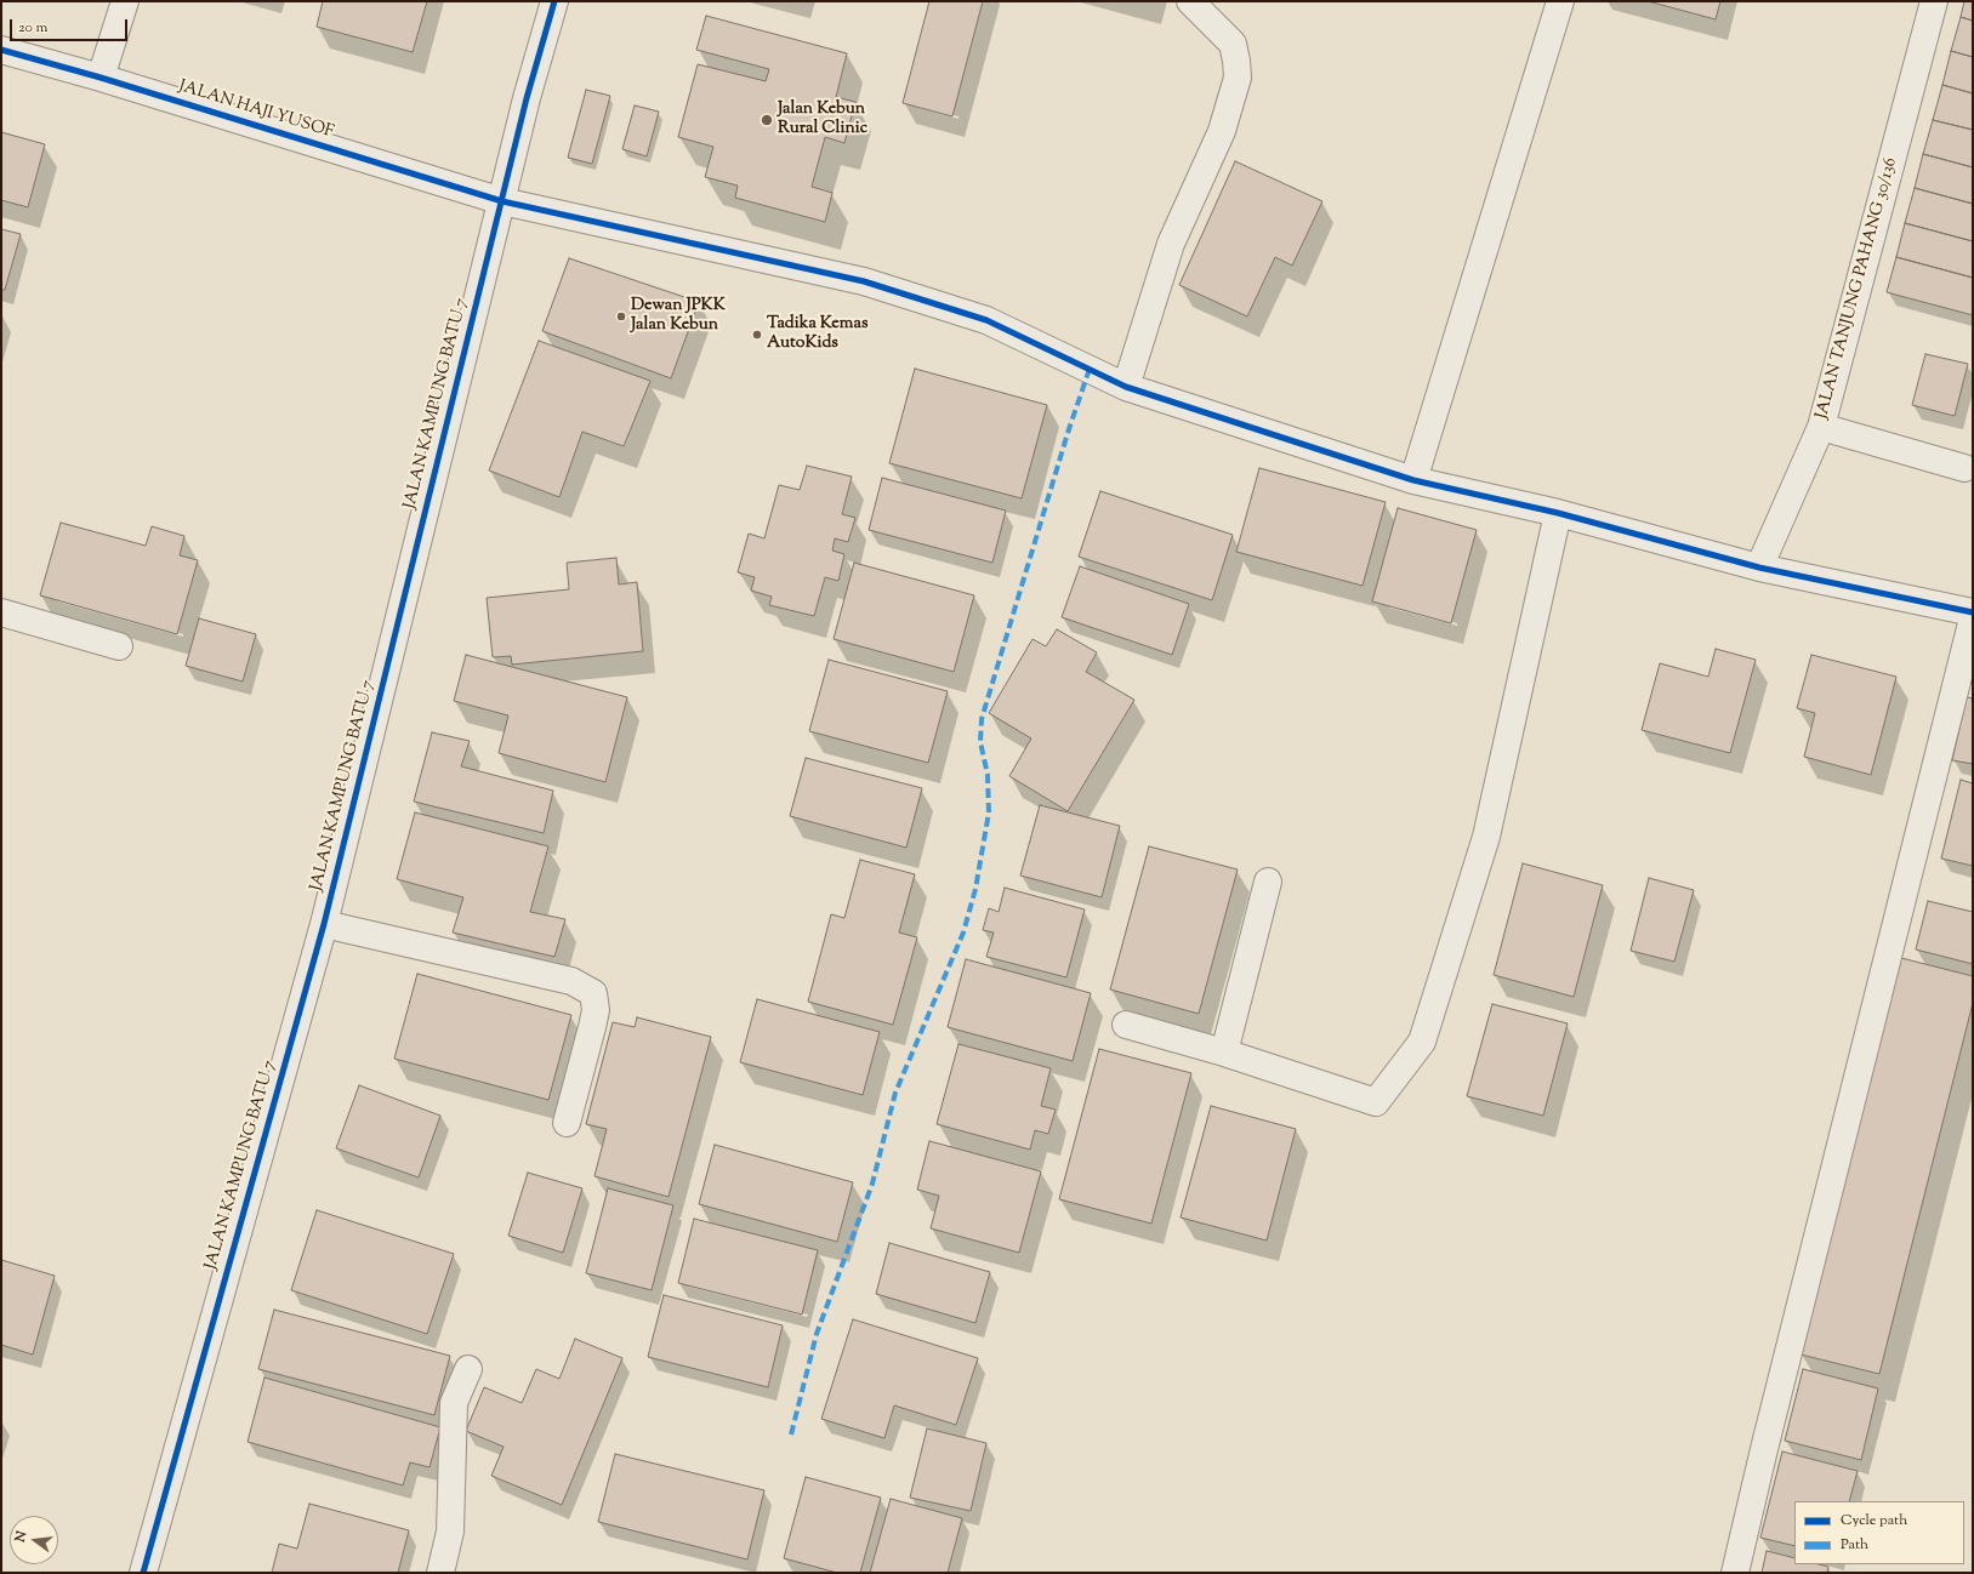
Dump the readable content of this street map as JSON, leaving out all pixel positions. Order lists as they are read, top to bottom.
{
  "streets": {
    "street": ["JALAN HAJI YUSOF", "JALAN TANJUNG PAHANG 30/136", "JALAN KAMPUNG BATU 7"]
  },
  "crossings": [
    ["JALAN HAJI YUSOF", "JALAN TANJUNG PAHANG 30/136"],
    ["JALAN HAJI YUSOF", "JALAN KAMPUNG BATU 7"]
  ],
  "places": ["Jalan Kebun Rural Clinic", "Dewan JPKK Jalan Kebun", "Tadika Kemas AutoKids"],
  "legend": ["Cycle path", "Path"],
  "scale_bar": "20 m",
  "north": "left"
}
